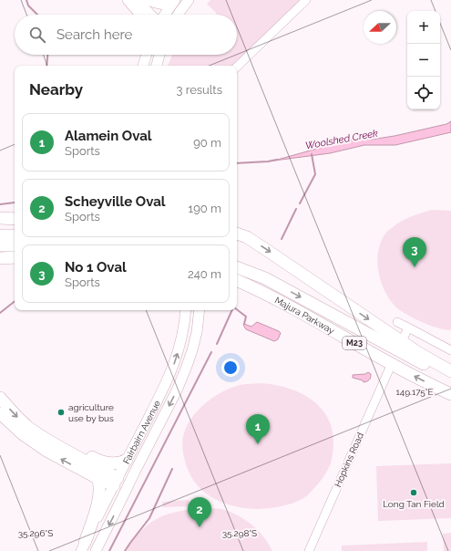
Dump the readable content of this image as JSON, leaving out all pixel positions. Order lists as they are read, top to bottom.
{
  "streets": {
    "highway": ["Majura Parkway", "M23"],
    "main road": ["Fairbairn Avenue"],
    "street": ["Hopkins Road"]
  },
  "water": ["Woolshed Creek"],
  "places": ["agriculture use by bus", "Long Tan Field"],
  "north": "left",
  "page": {
    "map_buttons": ["+", "−"],
    "search": "Search here",
    "heading": ["Nearby", "3 results"],
    "list": [
      {
        "mark": "1",
        "name": "Alamein Oval",
        "note": "Sports",
        "value": "90 m"
      },
      {
        "mark": "2",
        "name": "Scheyville Oval",
        "note": "Sports",
        "value": "190 m"
      },
      {
        "mark": "3",
        "name": "No 1 Oval",
        "note": "Sports",
        "value": "240 m"
      }
    ],
    "pins": ["3", "1", "2"]
  },
  "coordinates": ["149.175°E", "35.296°S", "35.298°S"]
}
